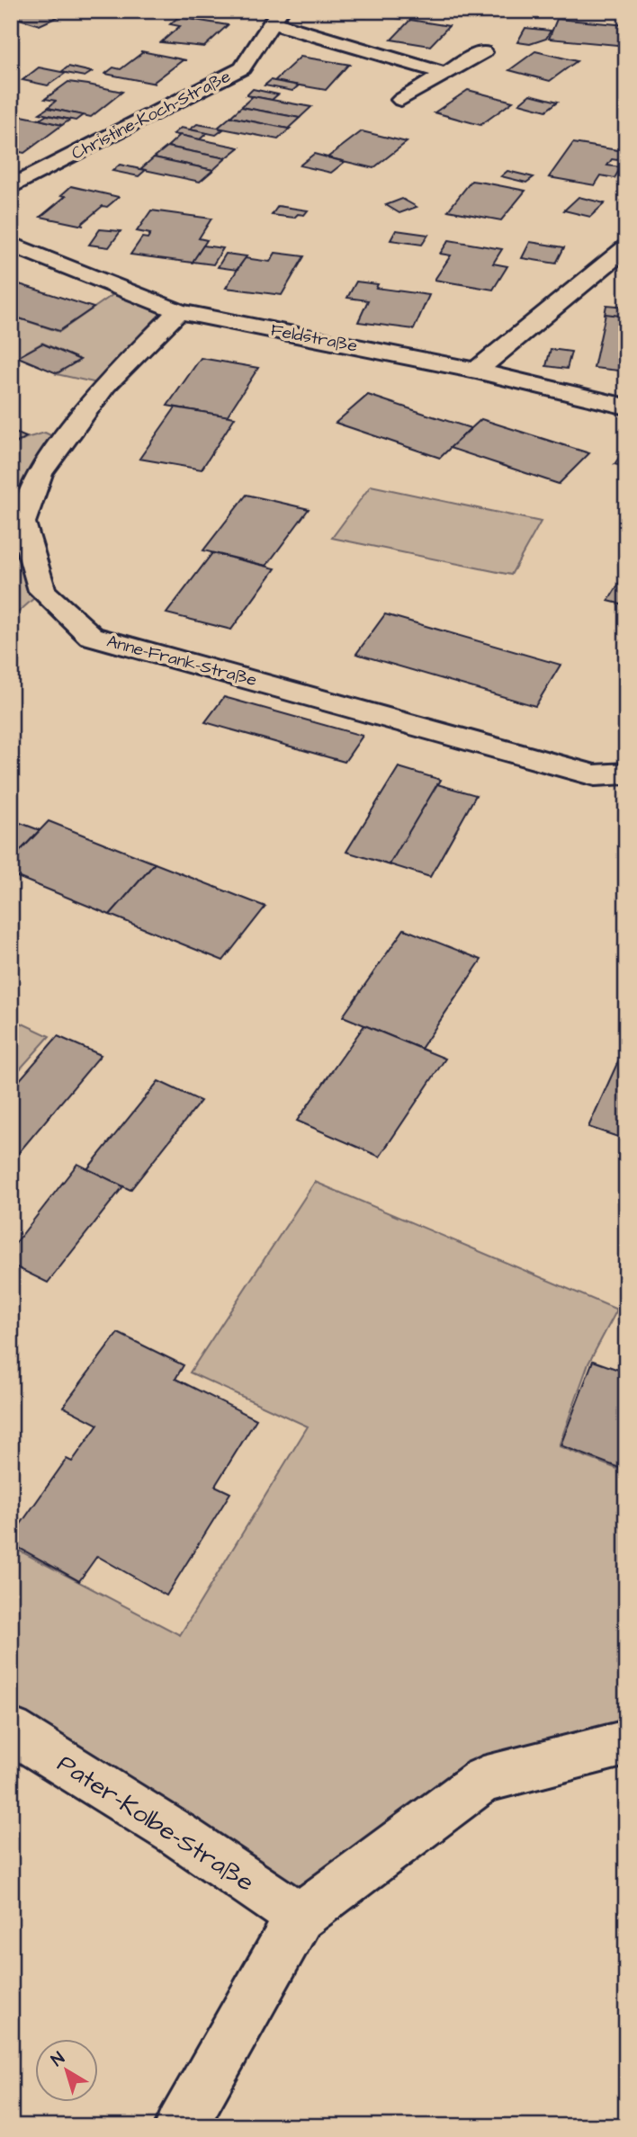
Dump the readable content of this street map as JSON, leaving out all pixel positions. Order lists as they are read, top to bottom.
{
  "streets": {
    "street": [
      "Christine-Koch-Straße",
      "Feldstraße",
      "Anne-Frank-Straße",
      "Pater-Kolbe-Straße"
    ]
  },
  "crossings": [
    ["Feldstraße", "Anne-Frank-Straße"]
  ],
  "north": "top left"
}
